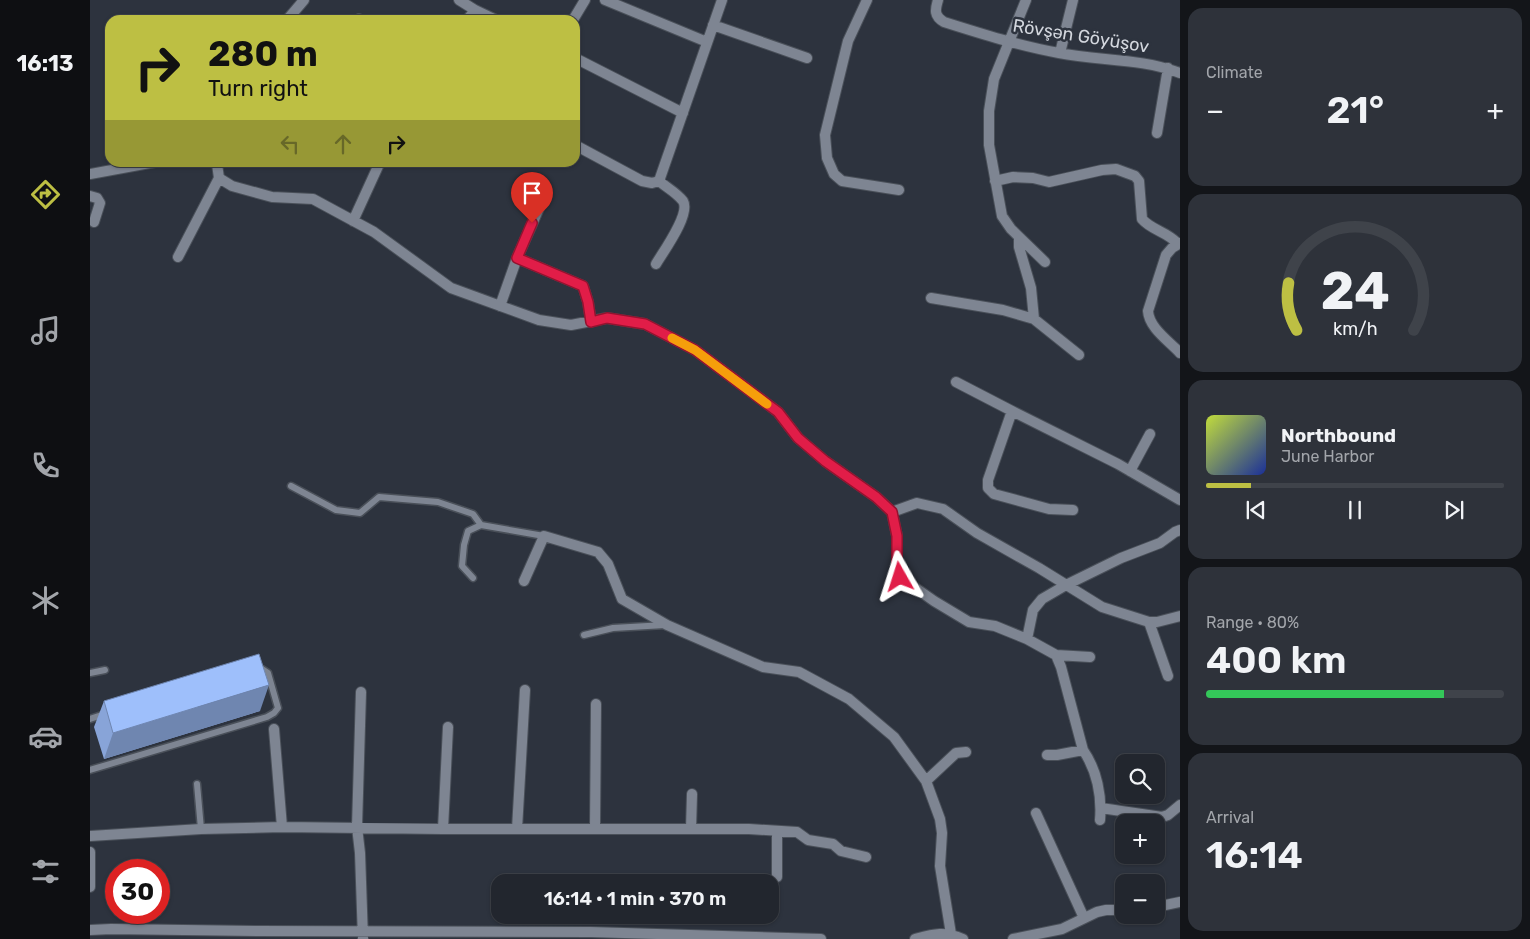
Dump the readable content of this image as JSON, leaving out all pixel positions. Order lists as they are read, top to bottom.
{
  "streets": {
    "street": ["Rövşən Göyüşov"]
  },
  "page": {
    "tabs": "16:13",
    "tile": [
      "Climate",
      ["Range · 80%", "400 km"],
      ["Arrival", "16:14"]
    ],
    "turn": ["280 m", "Turn right"],
    "heat": ["−", "21°", "+"],
    "song": ["Northbound", "June Harbor"],
    "map_buttons": ["+", "−"],
    "limit": "30",
    "trip": "16:14 · 1 min · 370 m",
    "gauge": ["24", "km/h"]
  }
}
